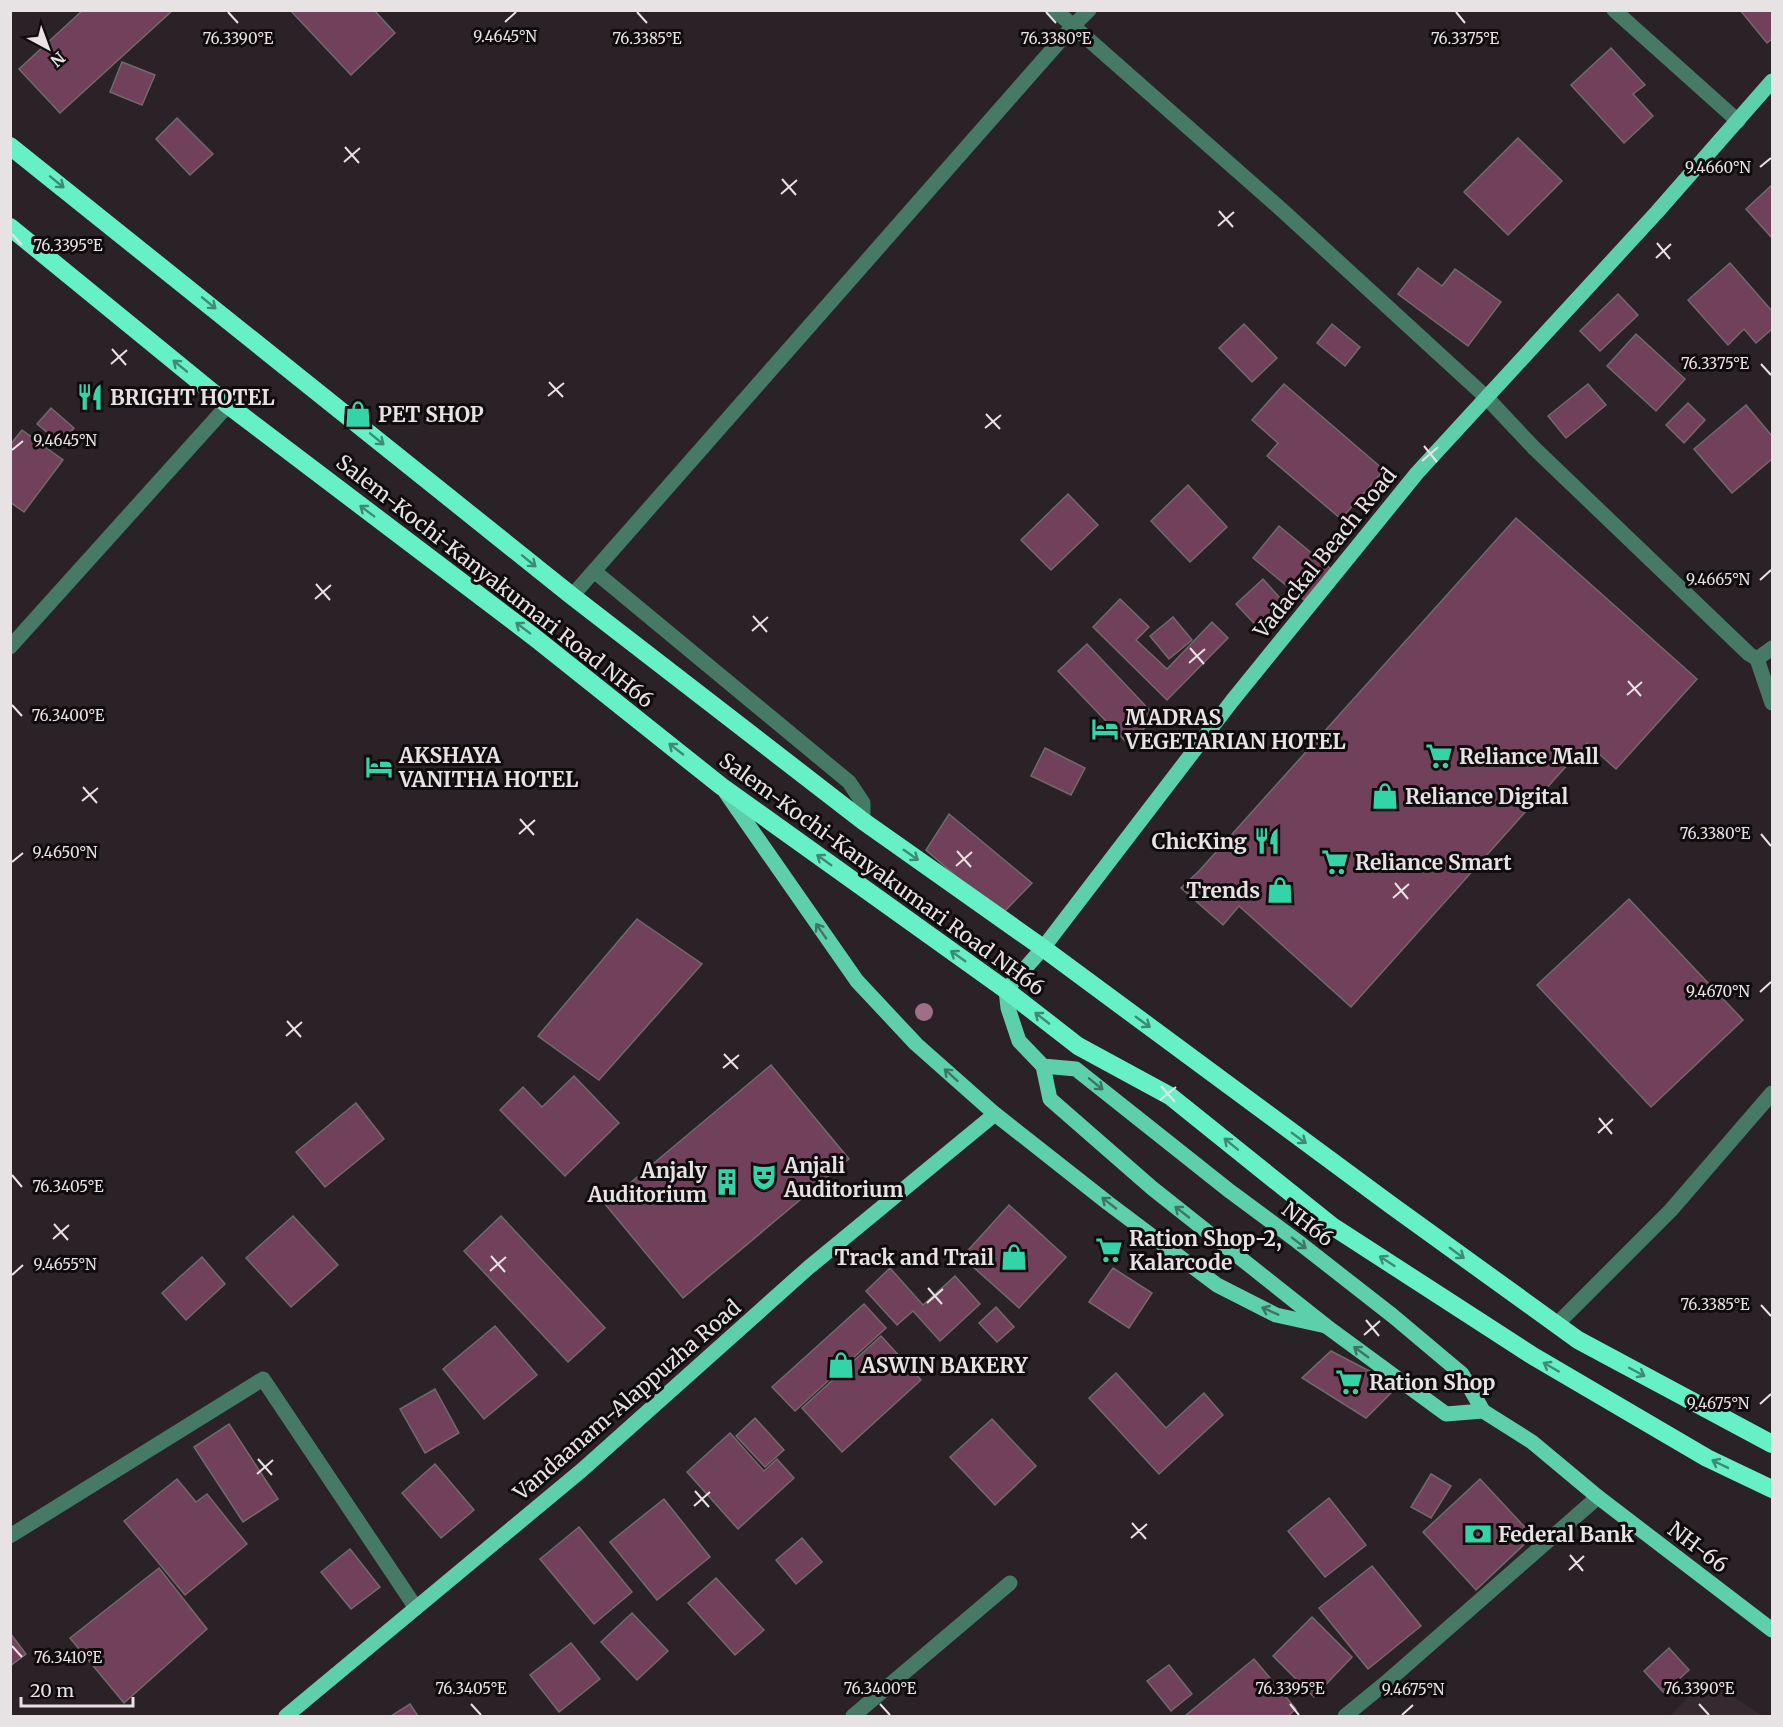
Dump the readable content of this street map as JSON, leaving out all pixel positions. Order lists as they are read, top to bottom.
{
  "streets": {
    "highway": ["Salem-Kochi-Kanyakumari Road NH66", "NH66"],
    "main road": ["Vadackal Beach Road", "Vandaanam-Alappuzha Road", "NH-66"]
  },
  "crossings": [
    ["Vadackal Beach Road", "Salem-Kochi-Kanyakumari Road NH66"],
    ["NH66", "NH-66"]
  ],
  "places": {
    "restaurant": ["BRIGHT HOTEL", "ChicKing"],
    "shop": [
      "PET SHOP",
      "Reliance Digital",
      "Trends",
      "Track and Trail",
      "ASWIN BAKERY"
    ],
    "hotel": ["MADRAS VEGETARIAN HOTEL", "AKSHAYA VANITHA HOTEL"],
    "supermarket": [
      "Reliance Mall",
      "Reliance Smart",
      "Ration Shop-2, Kalarcode",
      "Ration Shop"
    ],
    "theatre": ["Anjali Auditorium"],
    "building": ["Anjaly Auditorium"],
    "bank": ["Federal Bank"]
  },
  "scale_bar": "20 m",
  "north": "bottom right",
  "coordinates": [
    "9.4645°N",
    "76.3375°E",
    "76.3390°E",
    "76.3385°E",
    "76.3380°E",
    "9.4660°N",
    "76.3395°E",
    "9.4665°N",
    "76.3400°E",
    "9.4650°N",
    "9.4670°N",
    "76.3405°E",
    "9.4655°N",
    "9.4675°N",
    "76.3410°E"
  ]
}
